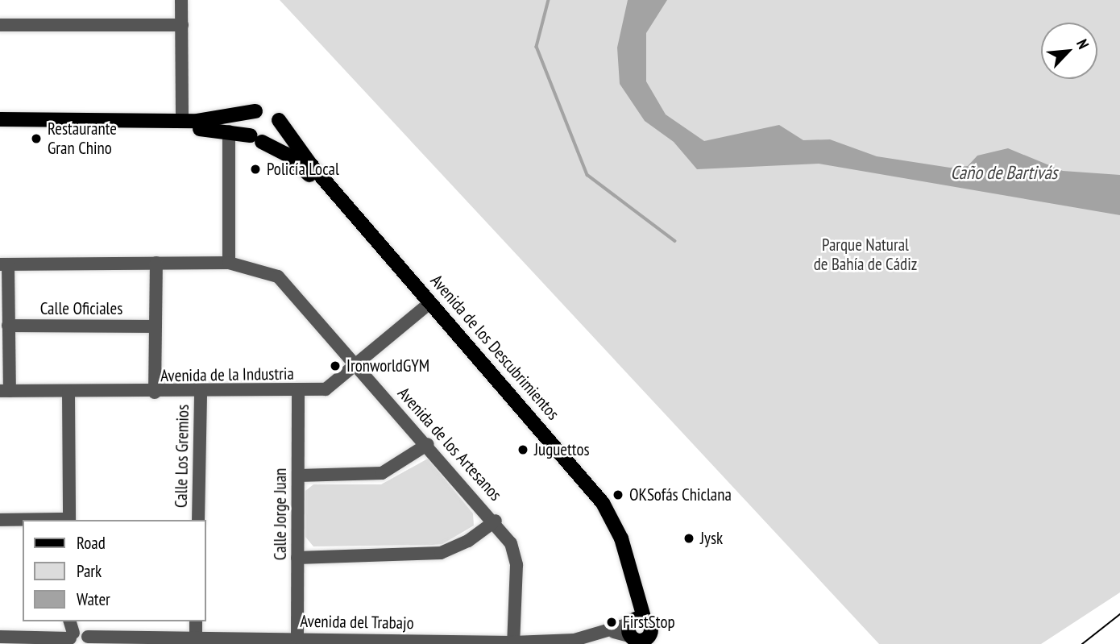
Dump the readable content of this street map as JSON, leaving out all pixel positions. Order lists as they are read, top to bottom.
{
  "streets": {
    "main road": ["Avenida de los Descubrimientos"],
    "street": [
      "Calle Oficiales",
      "Avenida de la Industria",
      "Avenida de los Artesanos",
      "Calle Los Gremios",
      "Calle Jorge Juan",
      "Avenida del Trabajo"
    ]
  },
  "crossings": [
    ["Avenida de los Descubrimientos", "Avenida de la Industria"],
    ["Avenida de los Descubrimientos", "Avenida del Trabajo"],
    ["Avenida de la Industria", "Avenida de los Artesanos"],
    ["Avenida de la Industria", "Calle Los Gremios"],
    ["Avenida de la Industria", "Calle Jorge Juan"],
    ["Avenida de los Artesanos", "Avenida del Trabajo"],
    ["Calle Jorge Juan", "Avenida del Trabajo"]
  ],
  "water": ["Caño de Bartivás"],
  "parks": ["Parque Natural de Bahía de Cádiz"],
  "places": [
    "Restaurante Gran Chino",
    "Policía Local",
    "IronworldGYM",
    "Juguettos",
    "OKSofás Chiclana",
    "Jysk",
    "FirstStop"
  ],
  "legend": ["Road", "Park", "Water"],
  "north": "top right"
}
